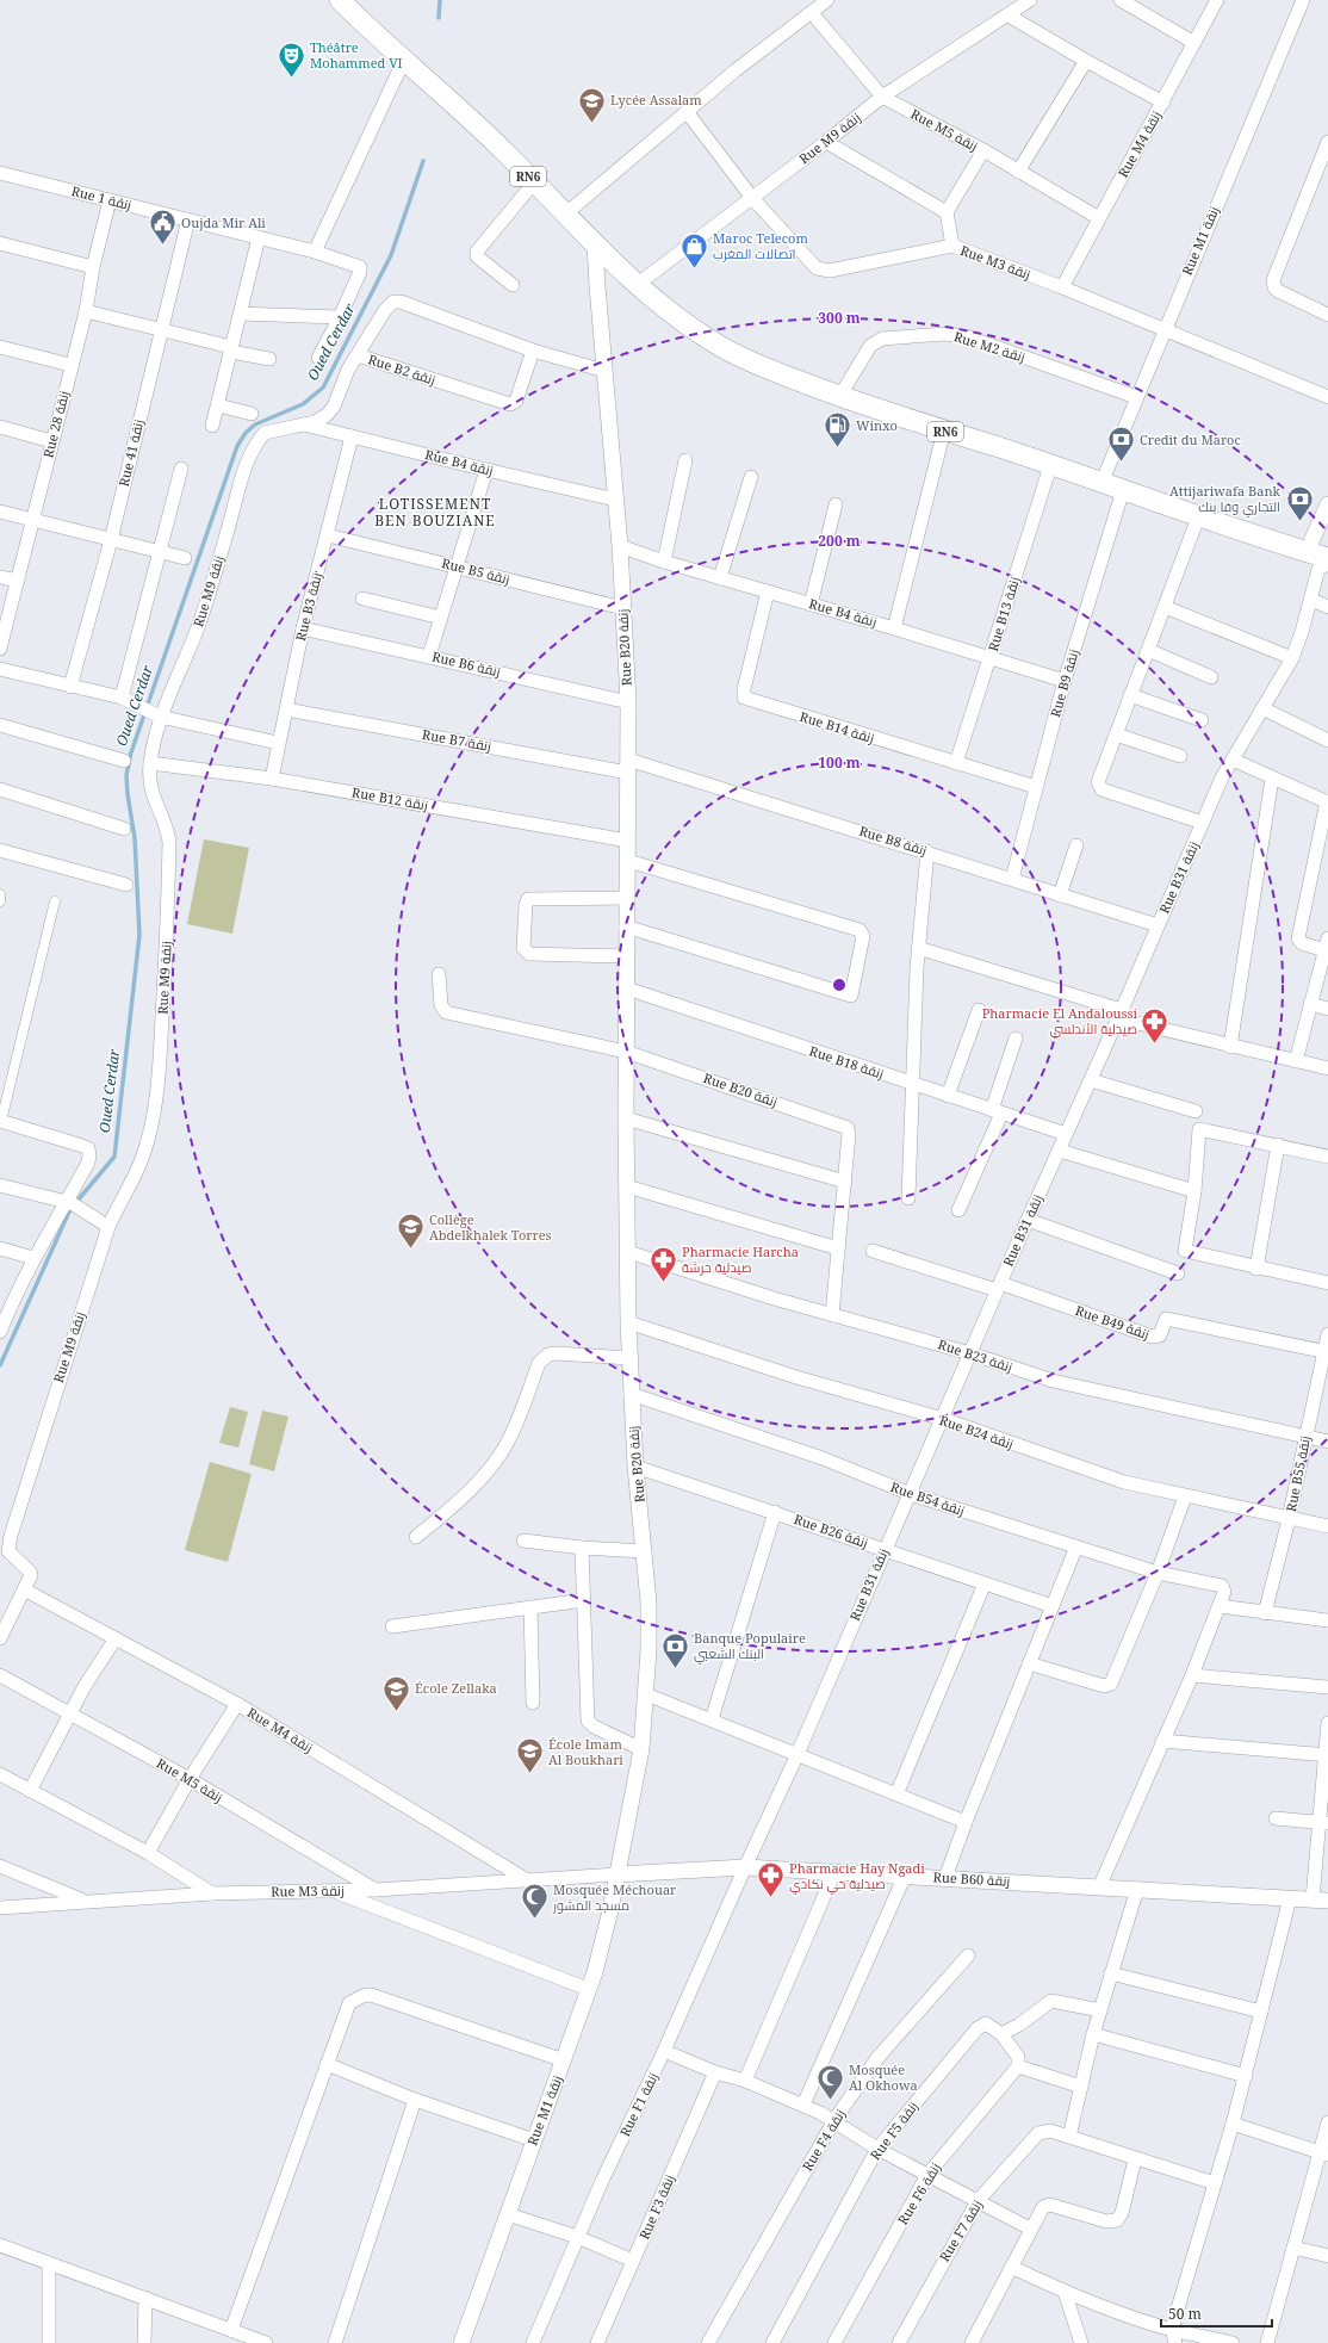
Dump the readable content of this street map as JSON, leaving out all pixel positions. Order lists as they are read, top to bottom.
{
  "streets": {
    "main road": ["RN6"],
    "street": [
      "Rue M5 زنقة",
      "Rue M9 زنقة",
      "Rue M4 زنقة",
      "Rue زنقة 1",
      "Rue M1 زنقة",
      "Rue M3 زنقة",
      "Rue M2 زنقة",
      "Rue B2 زنقة",
      "Rue 28 زنقة",
      "Rue 41 زنقة",
      "Rue B4 زنقة",
      "Rue B5 زنقة",
      "Rue B3 زنقة",
      "Rue B13 زنقة",
      "Rue B20 زنقة",
      "Rue B6 زنقة",
      "Rue B9 زنقة",
      "Rue B14 زنقة",
      "Rue B7 زنقة",
      "Rue B12 زنقة",
      "Rue B8 زنقة",
      "Rue B31 زنقة",
      "Rue B18 زنقة",
      "Rue B49 زنقة",
      "Rue B23 زنقة",
      "Rue B24 زنقة",
      "Rue B55 زنقة",
      "Rue B54 زنقة",
      "Rue B26 زنقة",
      "Rue B60 زنقة",
      "Rue F1 زنقة",
      "Rue F5 زنقة",
      "Rue F4 زنقة",
      "Rue F6 زنقة",
      "Rue F3 زنقة",
      "Rue F7 زنقة"
    ]
  },
  "crossings": [
    ["Rue M5 زنقة", "Rue M9 زنقة"],
    ["Rue M5 زنقة", "Rue M4 زنقة"],
    ["Rue M5 زنقة", "Rue M3 زنقة"],
    ["Rue M9 زنقة", "Rue M4 زنقة"],
    ["Rue M9 زنقة", "RN6"],
    ["Rue M9 زنقة", "Rue M3 زنقة"],
    ["Rue M9 زنقة", "Rue B2 زنقة"],
    ["Rue M9 زنقة", "Rue B4 زنقة"],
    ["Rue M9 زنقة", "Rue B12 زنقة"],
    ["Rue M4 زنقة", "Rue M3 زنقة"],
    ["RN6", "Rue M1 زنقة"],
    ["RN6", "Rue M2 زنقة"],
    ["RN6", "Rue B13 زنقة"],
    ["RN6", "Rue B20 زنقة"],
    ["RN6", "Rue B9 زنقة"],
    ["RN6", "Rue B31 زنقة"],
    ["Rue زنقة 1", "Rue 28 زنقة"],
    ["Rue زنقة 1", "Rue 41 زنقة"],
    ["Rue M1 زنقة", "Rue M3 زنقة"],
    ["Rue M1 زنقة", "Rue M2 زنقة"],
    ["Rue M1 زنقة", "Rue B20 زنقة"],
    ["Rue M1 زنقة", "Rue B60 زنقة"],
    ["Rue M3 زنقة", "Rue B20 زنقة"],
    ["Rue M3 زنقة", "Rue B60 زنقة"],
    ["Rue B2 زنقة", "Rue B20 زنقة"],
    ["Rue B4 زنقة", "Rue B3 زنقة"],
    ["Rue B4 زنقة", "Rue B13 زنقة"],
    ["Rue B4 زنقة", "Rue B20 زنقة"],
    ["Rue B4 زنقة", "Rue B9 زنقة"],
    ["Rue B4 زنقة", "Rue B14 زنقة"],
    ["Rue B5 زنقة", "Rue B3 زنقة"],
    ["Rue B5 زنقة", "Rue B20 زنقة"],
    ["Rue B3 زنقة", "Rue B6 زنقة"],
    ["Rue B3 زنقة", "Rue B7 زنقة"],
    ["Rue B3 زنقة", "Rue B12 زنقة"],
    ["Rue B13 زنقة", "Rue B14 زنقة"],
    ["Rue B20 زنقة", "Rue B6 زنقة"],
    ["Rue B20 زنقة", "Rue B7 زنقة"],
    ["Rue B20 زنقة", "Rue B12 زنقة"],
    ["Rue B20 زنقة", "Rue B8 زنقة"],
    ["Rue B20 زنقة", "Rue B18 زنقة"],
    ["Rue B20 زنقة", "Rue B23 زنقة"],
    ["Rue B20 زنقة", "Rue B24 زنقة"],
    ["Rue B20 زنقة", "Rue B54 زنقة"],
    ["Rue B20 زنقة", "Rue B26 زنقة"],
    ["Rue B20 زنقة", "Rue B60 زنقة"],
    ["Rue B9 زنقة", "Rue B14 زنقة"],
    ["Rue B9 زنقة", "Rue B8 زنقة"],
    ["Rue B7 زنقة", "Rue B8 زنقة"],
    ["Rue B8 زنقة", "Rue B31 زنقة"],
    ["Rue B31 زنقة", "Rue B18 زنقة"],
    ["Rue B31 زنقة", "Rue B49 زنقة"],
    ["Rue B31 زنقة", "Rue B23 زنقة"],
    ["Rue B31 زنقة", "Rue B24 زنقة"],
    ["Rue B31 زنقة", "Rue B54 زنقة"],
    ["Rue B31 زنقة", "Rue B26 زنقة"],
    ["Rue B31 زنقة", "Rue B60 زنقة"],
    ["Rue B31 زنقة", "Rue F1 زنقة"],
    ["Rue B49 زنقة", "Rue B55 زنقة"],
    ["Rue B23 زنقة", "Rue B55 زنقة"],
    ["Rue B24 زنقة", "Rue B55 زنقة"],
    ["Rue B60 زنقة", "Rue F1 زنقة"]
  ],
  "districts": ["LOTISSEMENT BEN BOUZIANE"],
  "water": ["Oued Cerdar"],
  "places": {
    "theatre": ["Théâtre Mohammed VI"],
    "school or university": [
      "Lycée Assalam",
      "Collège Abdelkhalek Torres",
      "École Zellaka",
      "École Imam Al Boukhari"
    ],
    "public building": ["Oujda Mir Ali"],
    "shop": ["Maroc Telecom اتصالات المغرب"],
    "fuel station": ["Winxo"],
    "bank": ["Credit du Maroc", "Attijariwafa Bank التجاري وفا بنك", "Banque Populaire البنك الشعبي"],
    "pharmacy": ["Pharmacie El Andaloussi صيدلية الأندلسي", "Pharmacie Harcha صيدلية حرشة", "Pharmacie Hay Ngadi صيدلية حي نكادي"],
    "mosque": ["Mosquée Méchouar مسجد المشور", "Mosquée Al Okhowa"]
  },
  "scale_bar": "50 m",
  "rings": ["300 m", "200 m", "100 m"]
}
